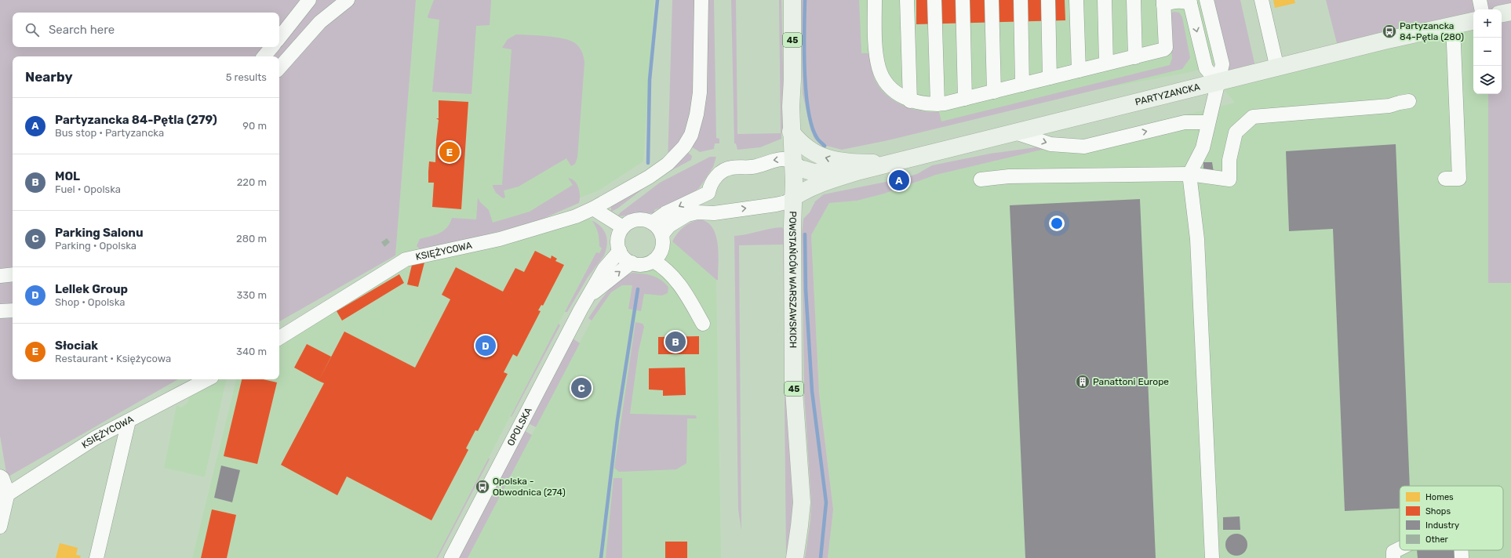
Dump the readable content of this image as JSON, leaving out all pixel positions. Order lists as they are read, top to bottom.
{
  "streets": {
    "main road": ["45", "PARTYZANCKA", "POWSTAŃCÓW WARSZAWSKICH"],
    "street": ["KSIĘŻYCOWA", "OPOLSKA"]
  },
  "crossings": [
    ["PARTYZANCKA", "POWSTAŃCÓW WARSZAWSKICH"]
  ],
  "places": {
    "bus stop": ["Partyzancka 84-Pętla (280)", "Opolska - Obwodnica (274)"],
    "building": ["Panattoni Europe"]
  },
  "legend": [
    "Homes",
    "Shops",
    "Industry",
    "Other"
  ],
  "page": {
    "map_buttons": ["+", "−"],
    "search": "Search here",
    "heading": ["Nearby", "5 results"],
    "list": [
      {
        "mark": "A",
        "name": "Partyzancka 84-Pętla (279)",
        "note": "Bus stop · Partyzancka",
        "value": "90 m"
      },
      {
        "mark": "B",
        "name": "MOL",
        "note": "Fuel · Opolska",
        "value": "220 m"
      },
      {
        "mark": "C",
        "name": "Parking Salonu",
        "note": "Parking · Opolska",
        "value": "280 m"
      },
      {
        "mark": "D",
        "name": "Lellek Group",
        "note": "Shop · Opolska",
        "value": "330 m"
      },
      {
        "mark": "E",
        "name": "Słociak",
        "note": "Restaurant · Księżycowa",
        "value": "340 m"
      }
    ],
    "pins": [
      "E",
      "A",
      "B",
      "D",
      "C"
    ]
  }
}
